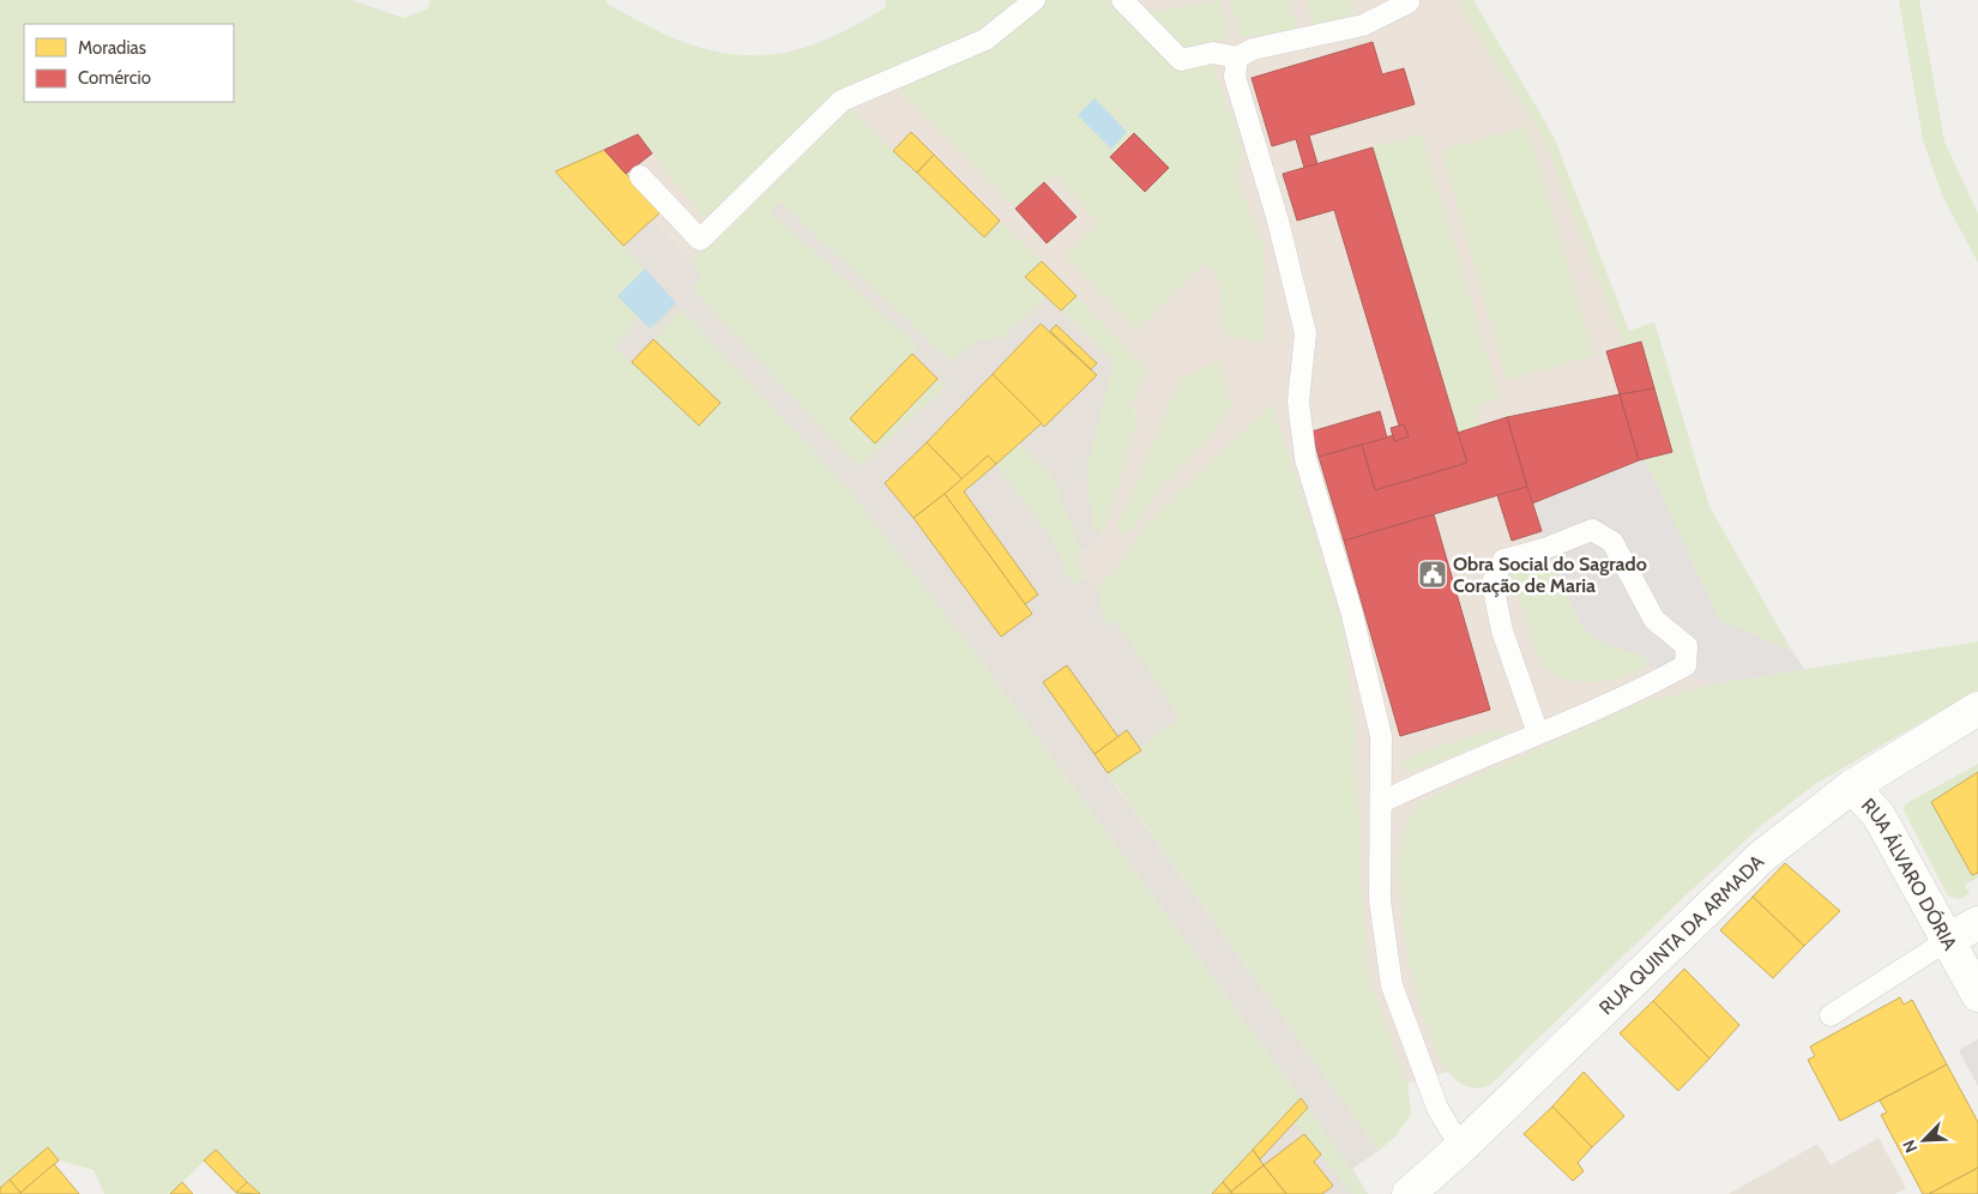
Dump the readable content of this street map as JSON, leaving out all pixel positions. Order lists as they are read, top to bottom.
{
  "streets": {
    "street": ["RUA ÁLVARO DÓRIA", "RUA QUINTA DA ARMADA"]
  },
  "crossings": [
    ["RUA ÁLVARO DÓRIA", "RUA QUINTA DA ARMADA"]
  ],
  "places": {
    "public building": ["Obra Social do Sagrado Coração de Maria"]
  },
  "legend": ["Moradias", "Comércio"],
  "north": "bottom left"
}
